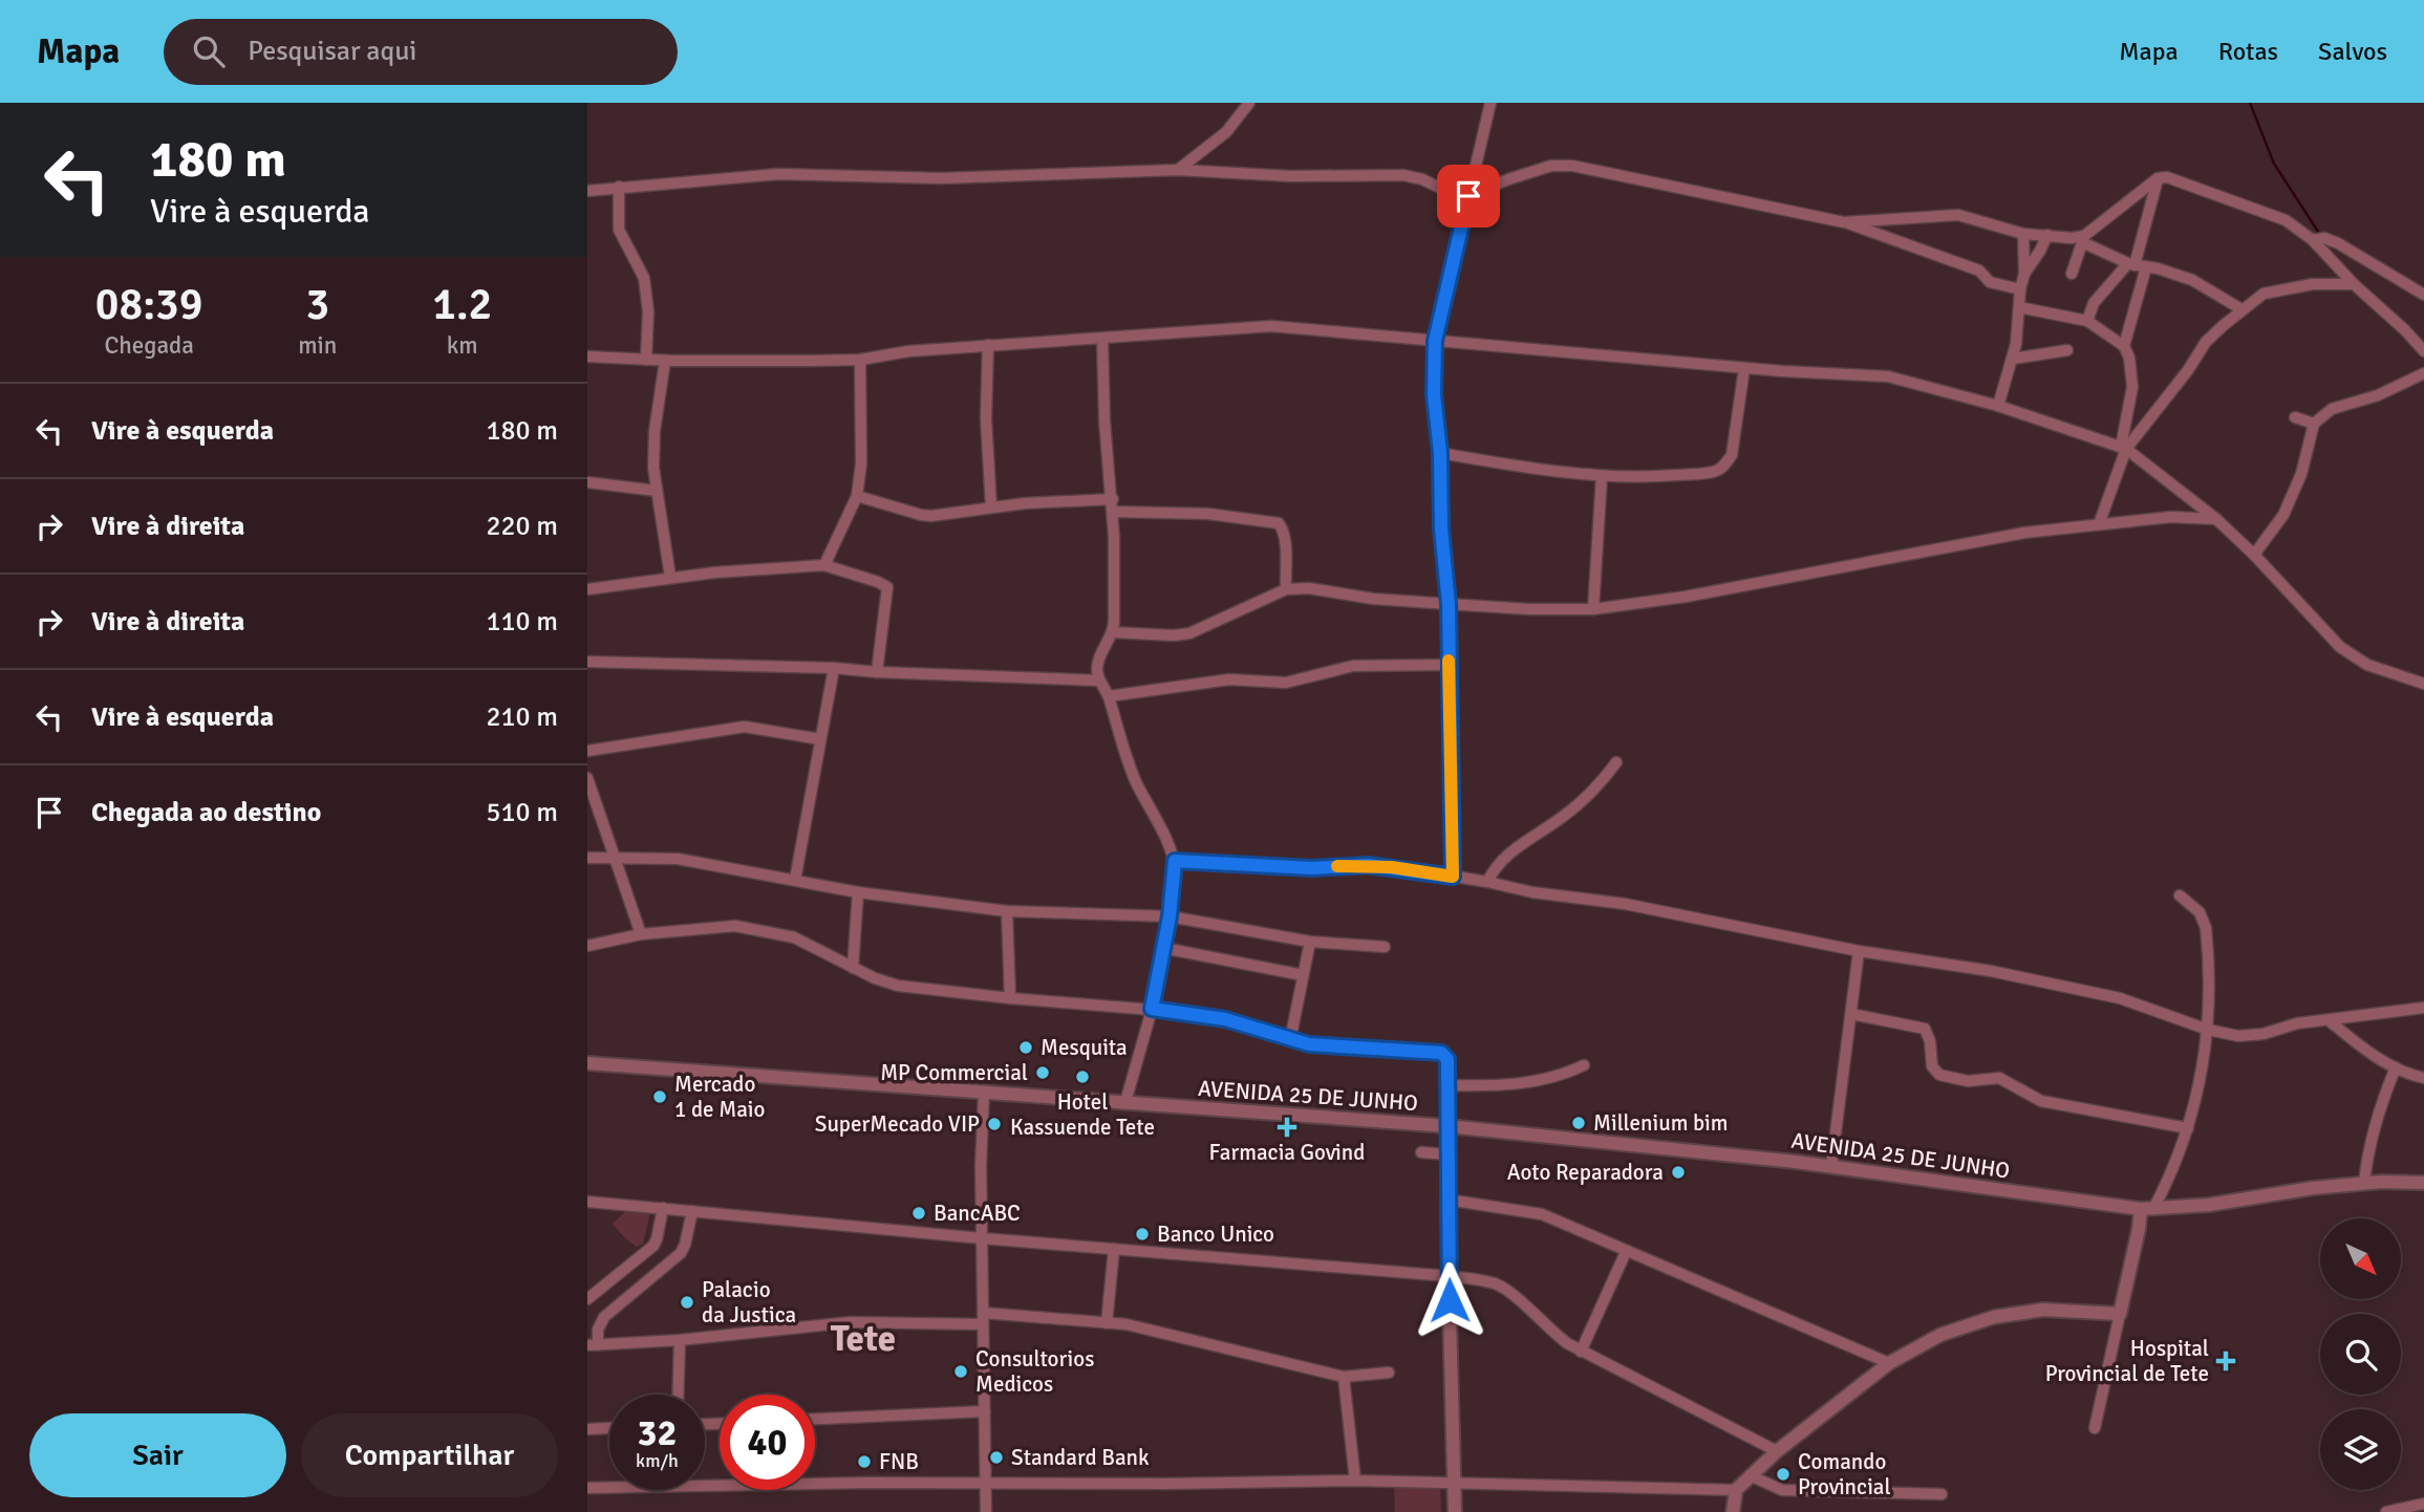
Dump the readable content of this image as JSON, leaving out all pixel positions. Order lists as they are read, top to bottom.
{
  "streets": {
    "street": ["AVENIDA 25 DE JUNHO"]
  },
  "districts": ["Tete"],
  "places": {
    "other": [
      "Mesquita",
      "MP Commercial",
      "Hotel Kassuende Tete",
      "Mercado 1 de Maio",
      "Millenium bim",
      "SuperMecado VIP",
      "Aoto Reparadora",
      "BancABC",
      "Banco Unico",
      "Palacio da Justica",
      "Consultorios Medicos",
      "Standard Bank",
      "FNB",
      "Comando Provincial"
    ],
    "health": ["Farmacia Govind", "Hospital Provincial de Tete"]
  },
  "north": "bottom right",
  "page": {
    "header": "Mapa",
    "search": "Pesquisar aqui",
    "nav": ["Mapa", "Rotas", "Salvos"],
    "turn": ["180 m", "Vire à esquerda"],
    "eta": [
      "08:39",
      "Chegada",
      "3",
      "min",
      "1.2",
      "km"
    ],
    "list": [
      {
        "name": "Vire à esquerda",
        "value": "180 m"
      },
      {
        "name": "Vire à direita",
        "value": "220 m"
      },
      {
        "name": "Vire à direita",
        "value": "110 m"
      },
      {
        "name": "Vire à esquerda",
        "value": "210 m"
      },
      {
        "name": "Chegada ao destino",
        "value": "510 m"
      }
    ],
    "speed": "32 km/h",
    "limit": "40",
    "buttons": ["Sair", "Compartilhar"]
  }
}
